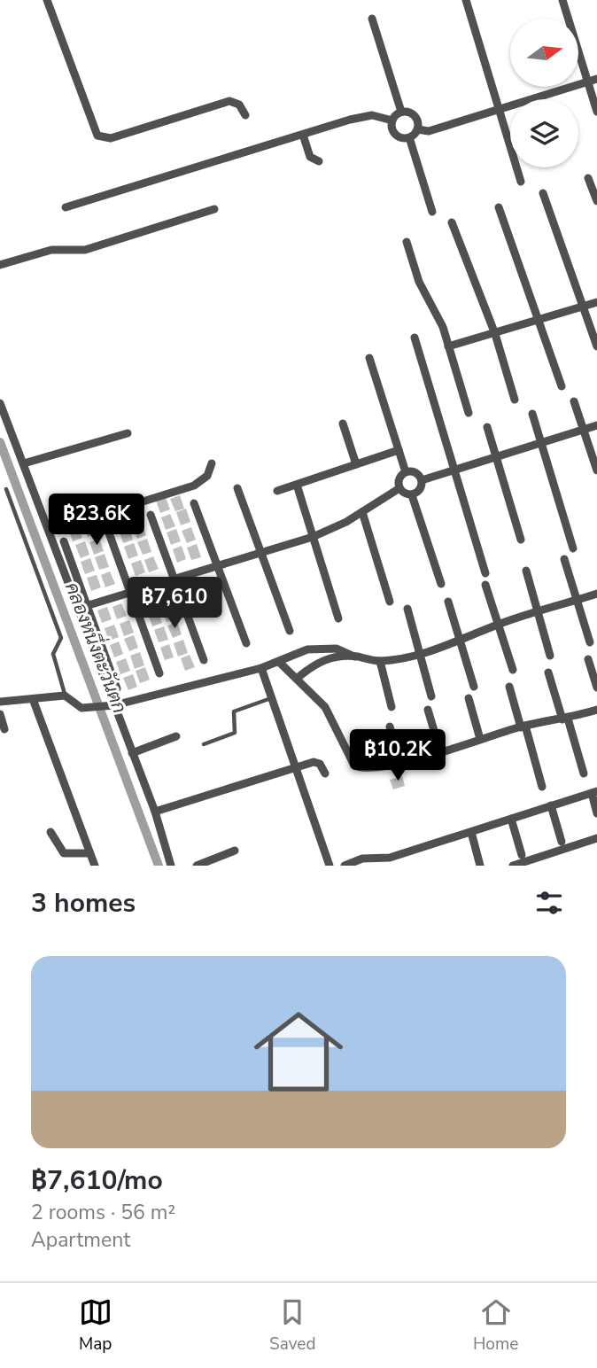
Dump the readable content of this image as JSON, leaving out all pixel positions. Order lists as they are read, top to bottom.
{
  "water": ["คลองหนึ่งตะวันตก"],
  "north": "right",
  "page": {
    "price": ["฿23.6K", "฿7,610", "฿10.2K"],
    "heading": "3 homes",
    "list": [
      {
        "name": "฿7,610/mo",
        "note": "2 rooms · 56 m² · Apartment"
      }
    ],
    "tabs": ["Map", "Saved", "Home"]
  }
}
